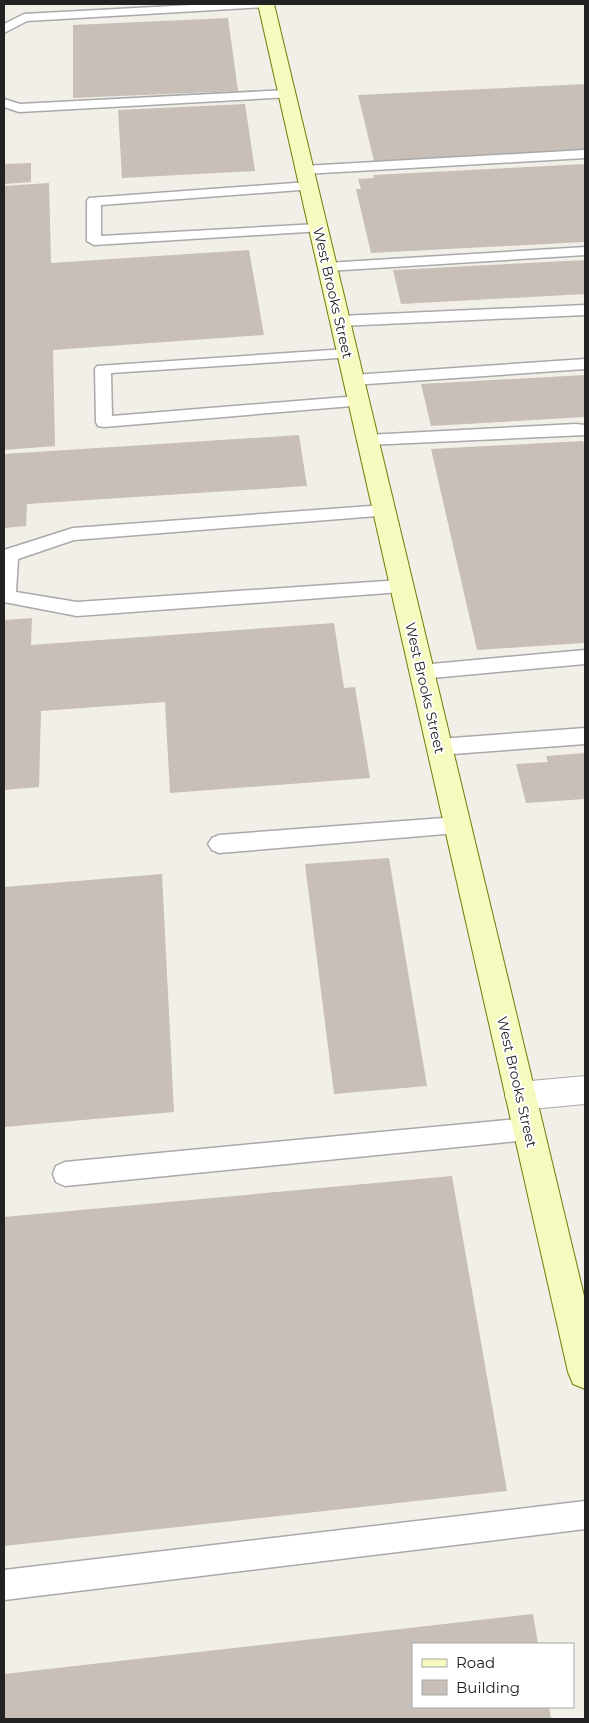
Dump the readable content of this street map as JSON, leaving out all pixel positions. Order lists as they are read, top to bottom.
{
  "streets": {
    "street": ["West Brooks Street"]
  },
  "legend": ["Road", "Building"]
}
